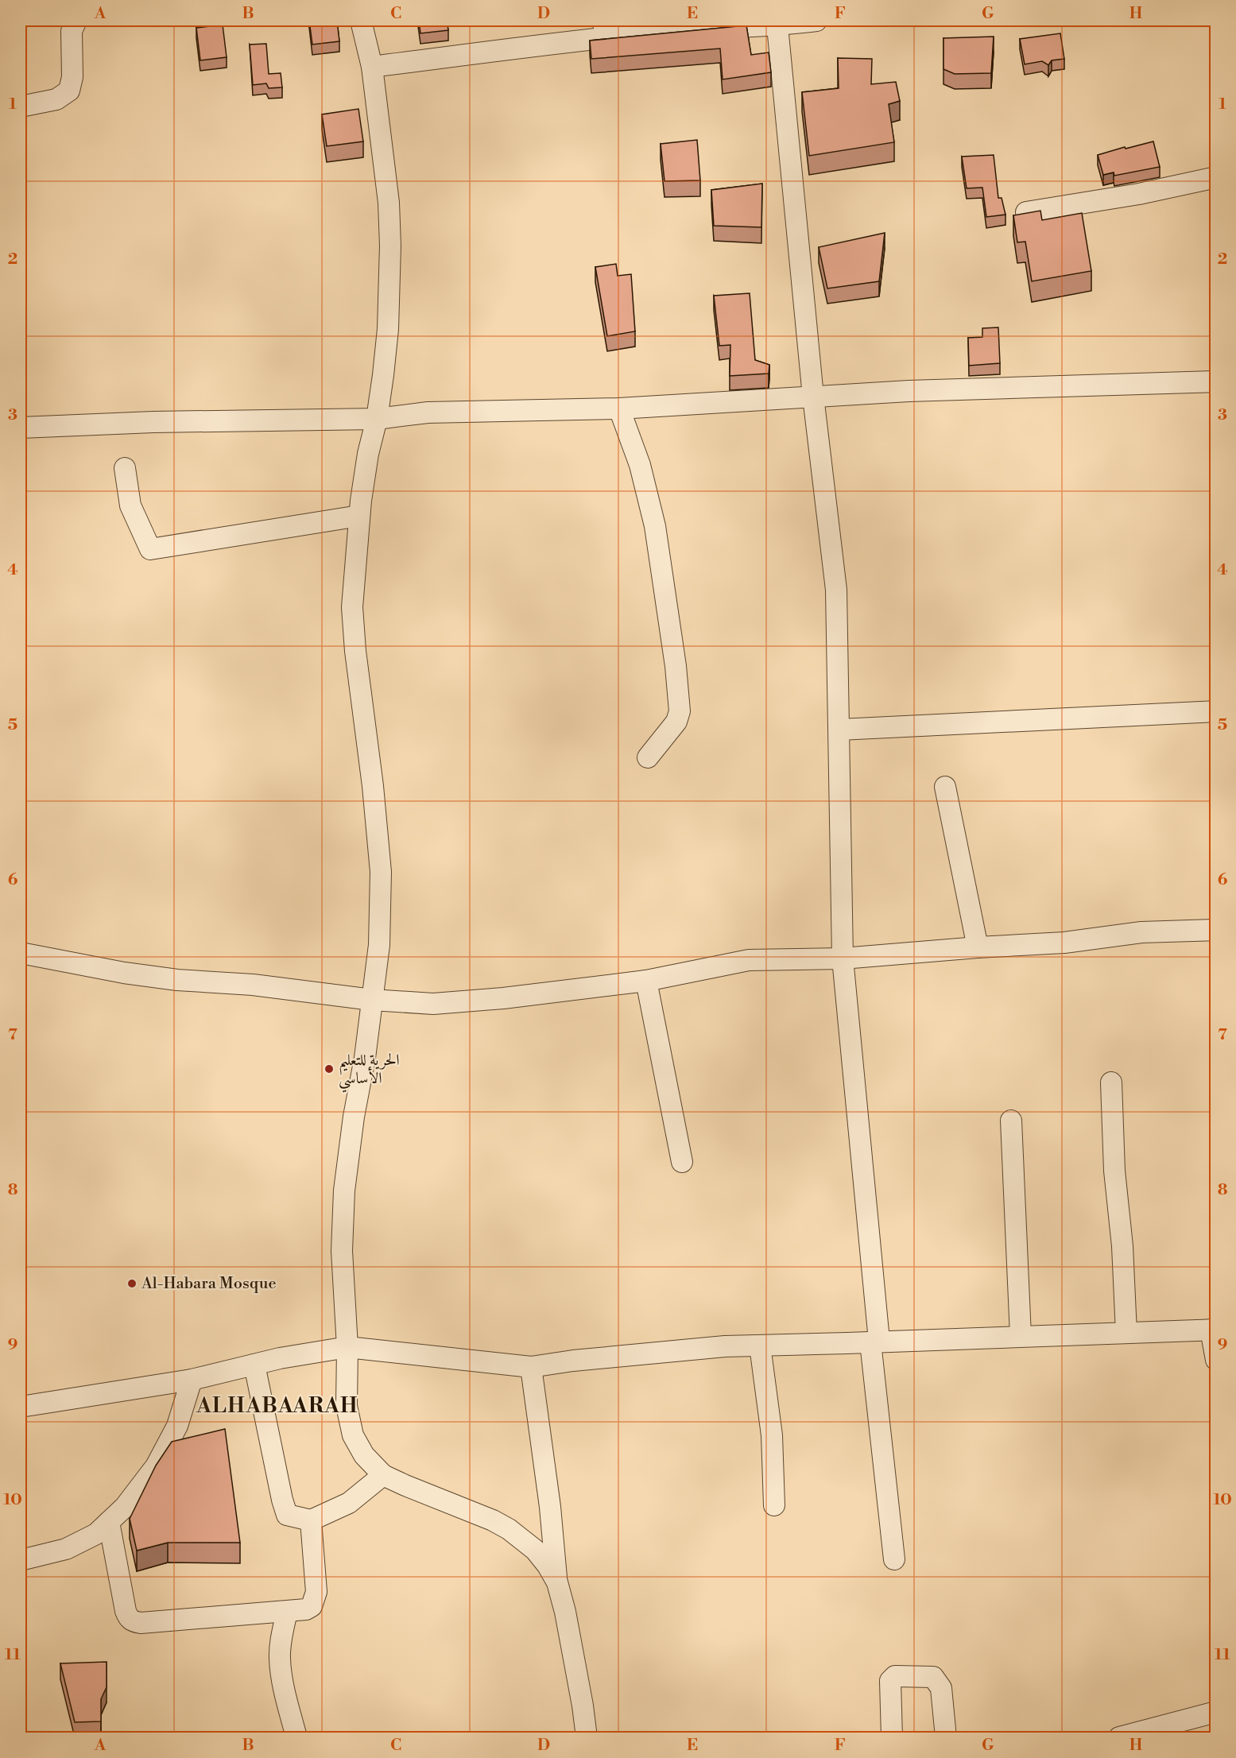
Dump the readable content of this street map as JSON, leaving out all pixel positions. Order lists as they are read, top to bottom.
{
  "districts": ["ALHABAARAH"],
  "places": ["الحرية للتعليم الأساسي", "Al-Habara Mosque"],
  "grid": {
    "columns": [
      "A",
      "B",
      "C",
      "D",
      "E",
      "F",
      "G",
      "H"
    ],
    "rows": [
      "1",
      "2",
      "3",
      "4",
      "5",
      "6",
      "7",
      "8",
      "9",
      "10",
      "11"
    ]
  }
}
